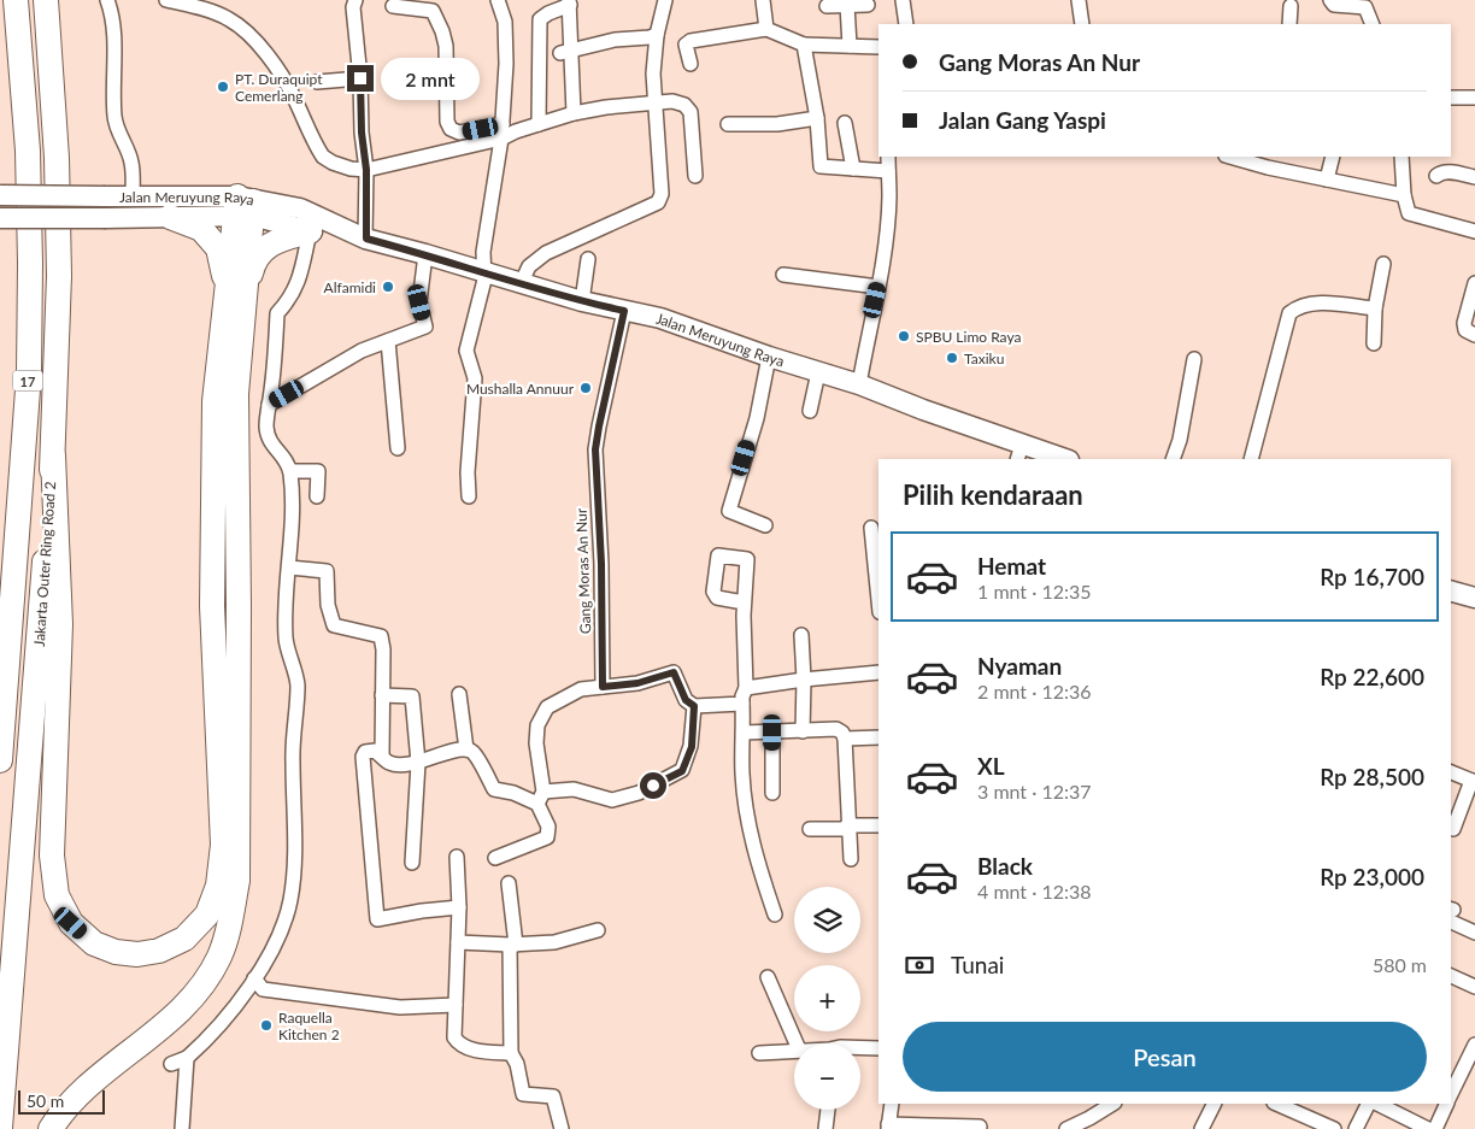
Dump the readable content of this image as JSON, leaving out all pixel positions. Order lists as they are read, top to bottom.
{
  "streets": {
    "highway": ["17", "Jakarta Outer Ring Road 2"],
    "main road": ["Jalan Meruyung Raya"],
    "street": ["Gang Moras An Nur"]
  },
  "crossings": [
    ["Jalan Meruyung Raya", "Gang Moras An Nur"]
  ],
  "places": [
    "PT. Duraquipt Cemerlang",
    "Alfamidi",
    "SPBU Limo Raya",
    "Taxiku",
    "Mushalla Annuur",
    "Raquella Kitchen 2"
  ],
  "scale_bar": "50 m",
  "page": {
    "banner": ["Gang Moras An Nur", "Jalan Gang Yaspi"],
    "bubble": "2 mnt",
    "heading": "Pilih kendaraan",
    "list": [
      {
        "name": "Hemat",
        "note": "1 mnt · 12:35",
        "value": "Rp 16,700"
      },
      {
        "name": "Nyaman",
        "note": "2 mnt · 12:36",
        "value": "Rp 22,600"
      },
      {
        "name": "XL",
        "note": "3 mnt · 12:37",
        "value": "Rp 28,500"
      },
      {
        "name": "Black",
        "note": "4 mnt · 12:38",
        "value": "Rp 23,000"
      }
    ],
    "map_buttons": ["+", "−"],
    "pay": ["Tunai", "580 m"],
    "buttons": "Pesan",
    "scale": "50 m"
  }
}
